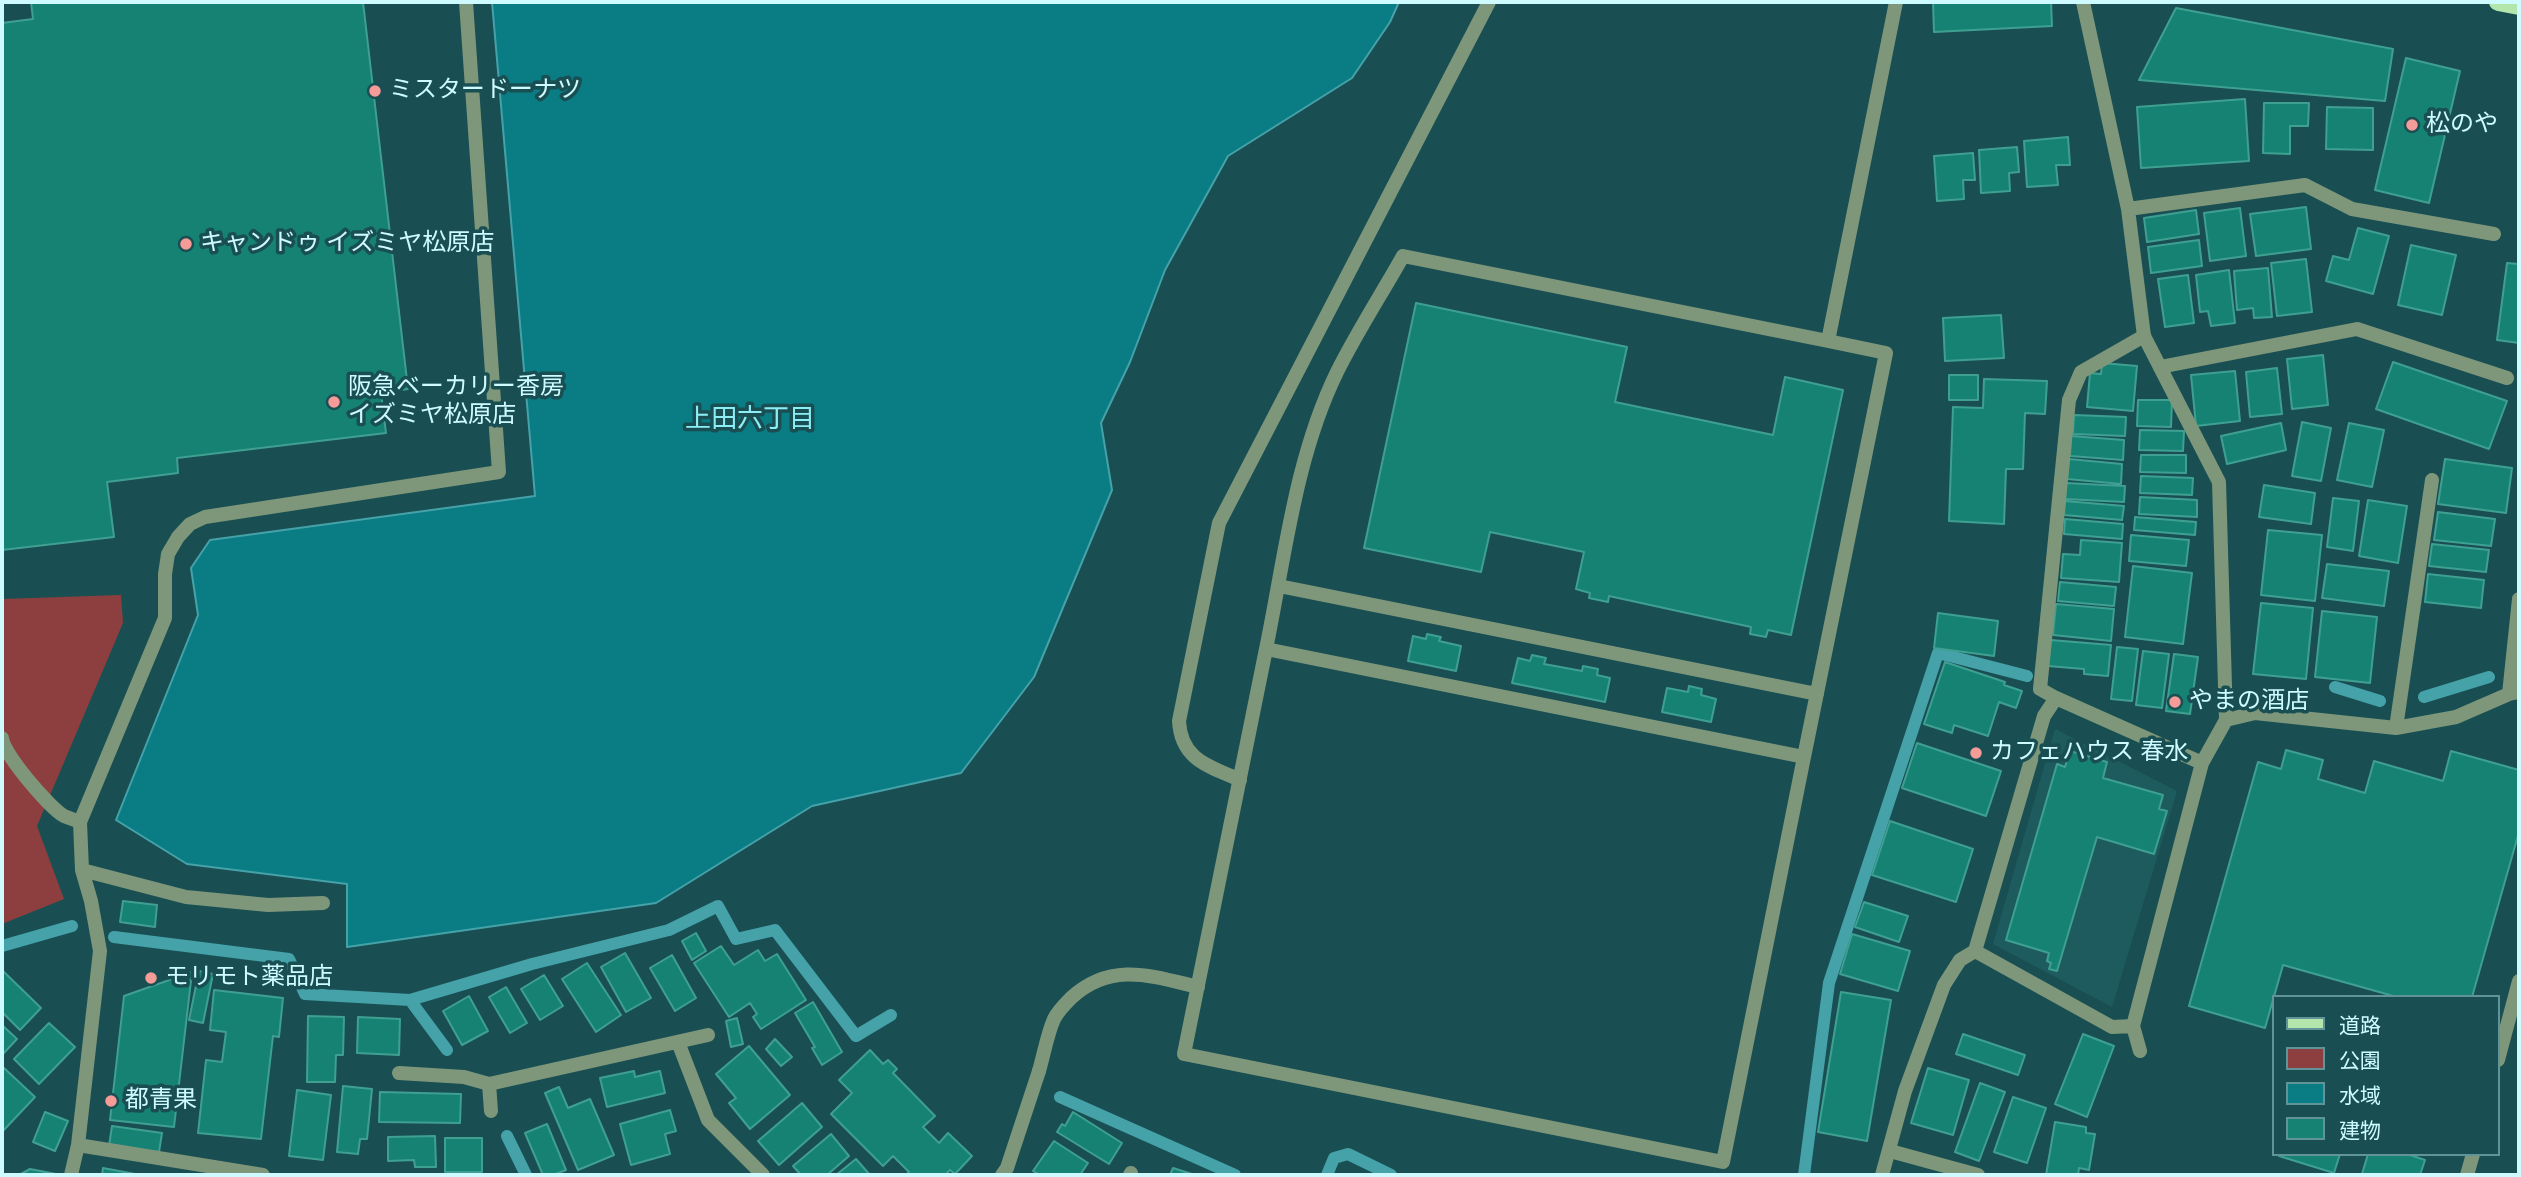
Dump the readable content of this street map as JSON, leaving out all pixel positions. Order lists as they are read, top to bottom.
{
  "districts": ["上田六丁目"],
  "places": [
    "ミスタードーナツ",
    "松のや",
    "キャンドゥ イズミヤ松原店",
    "阪急ベーカリー香房 イズミヤ松原店",
    "やまの酒店",
    "カフェハウス 春水",
    "モリモト薬品店",
    "都青果"
  ],
  "legend": [
    "道路",
    "公園",
    "水域",
    "建物"
  ]
}
